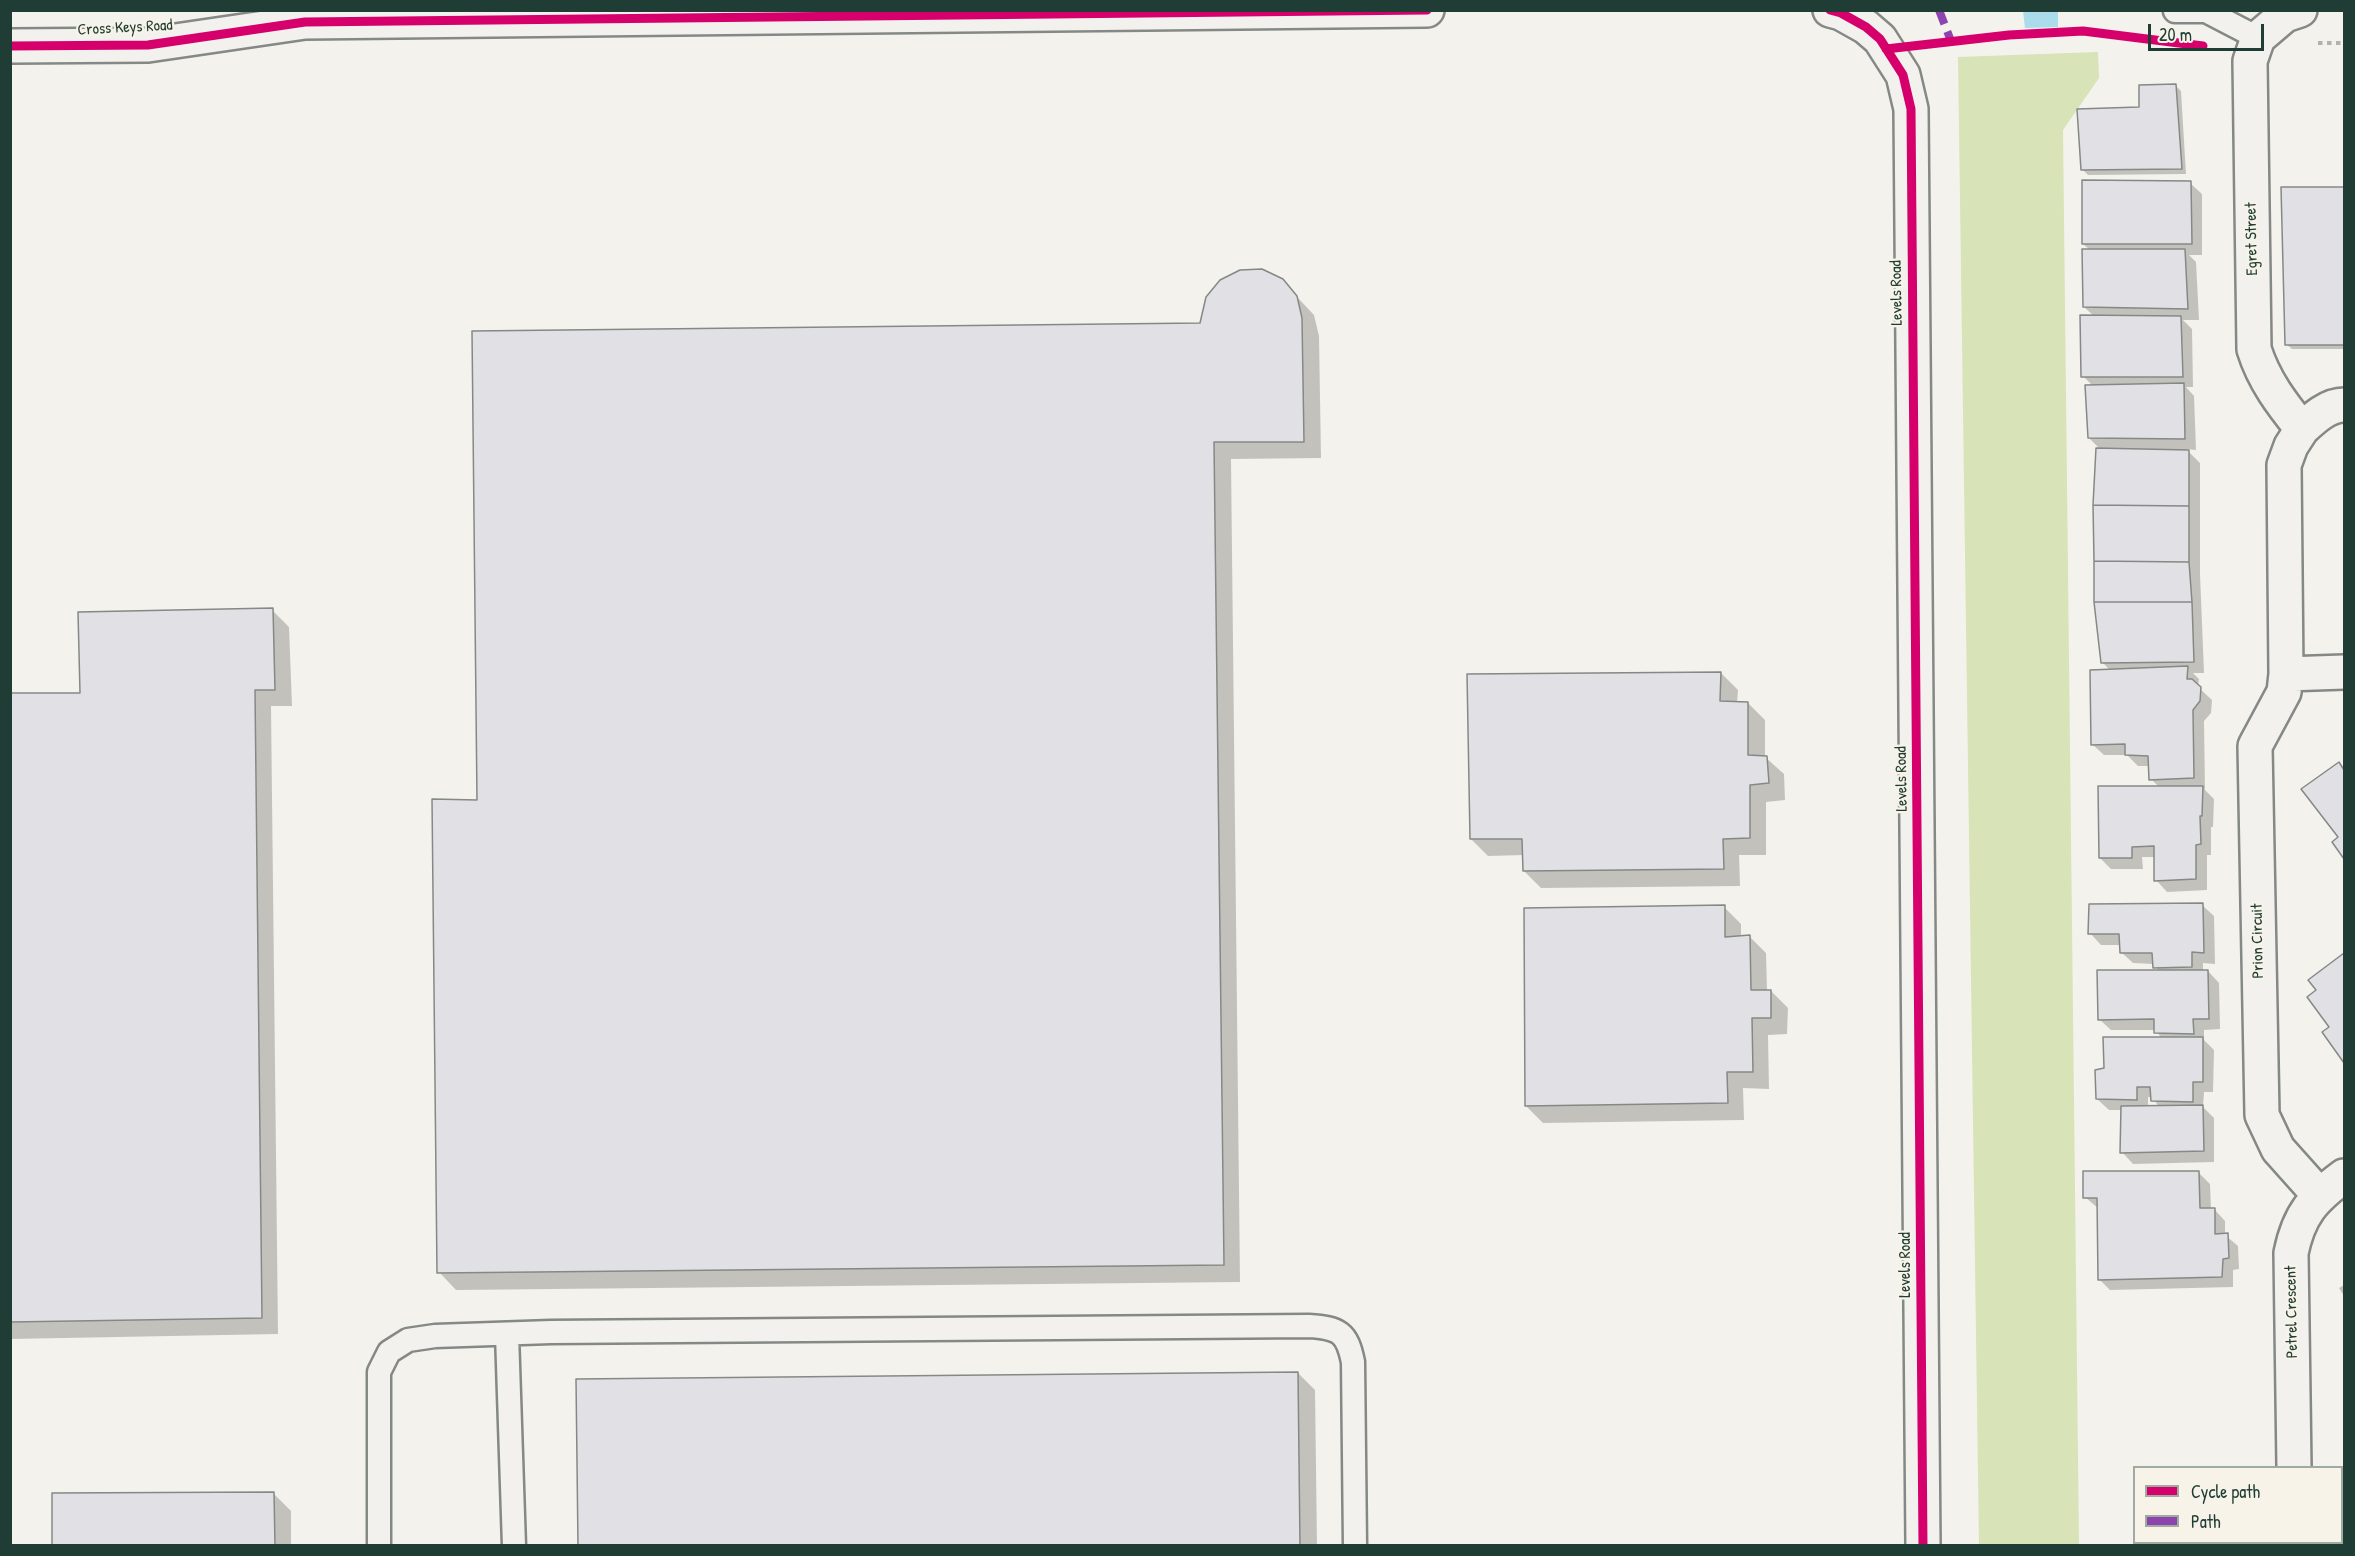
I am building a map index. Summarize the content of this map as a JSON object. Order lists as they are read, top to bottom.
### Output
{
  "streets": {
    "street": [
      "Cross Keys Road",
      "Egret Street",
      "Levels Road",
      "Prion Circuit",
      "Petrel Crescent"
    ]
  },
  "crossings": [
    ["Egret Street", "Prion Circuit"],
    ["Prion Circuit", "Petrel Crescent"]
  ],
  "legend": ["Cycle path", "Path"],
  "scale_bar": "20 m"
}
